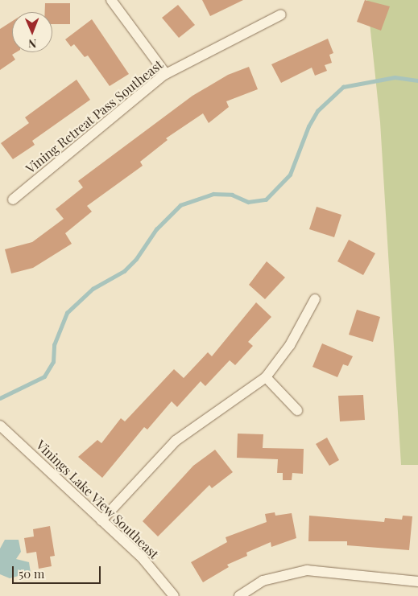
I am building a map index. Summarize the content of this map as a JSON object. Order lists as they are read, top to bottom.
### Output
{
  "streets": {
    "street": ["Vining Retreat Pass Southeast", "Vinings Lake View Southeast"]
  },
  "scale_bar": "50 m",
  "north": "bottom"
}
